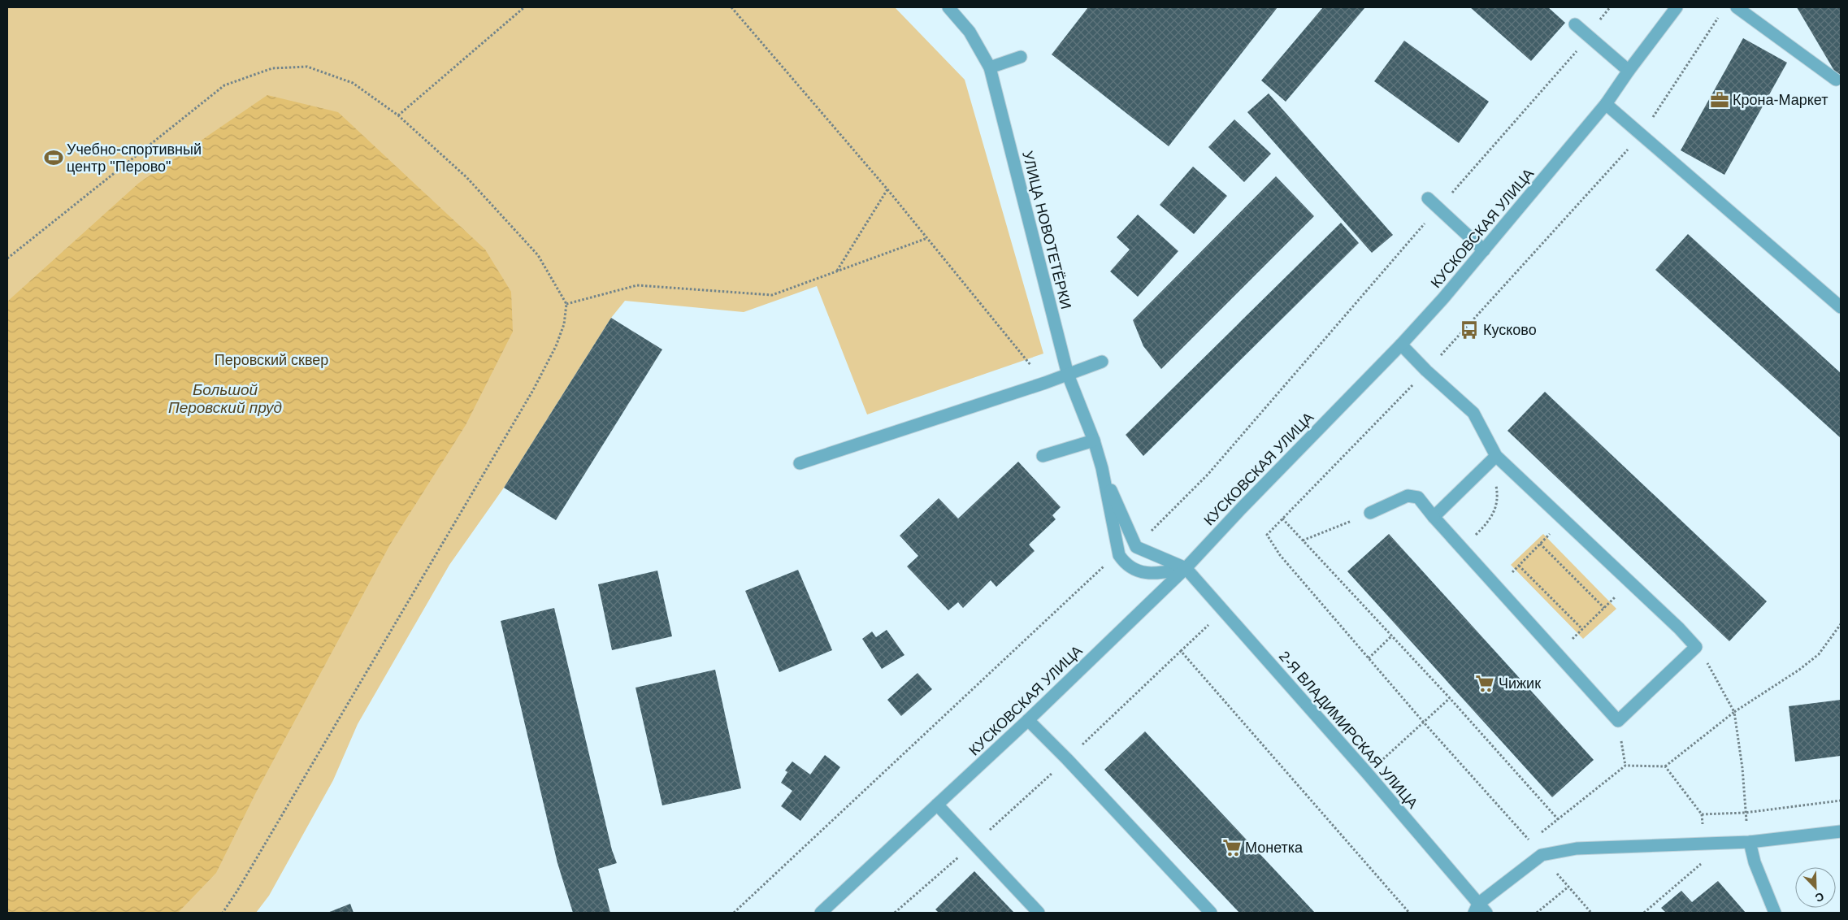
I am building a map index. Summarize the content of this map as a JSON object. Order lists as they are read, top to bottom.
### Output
{
  "streets": {
    "street": ["КУСКОВСКАЯ УЛИЦА", "УЛИЦА НОВОТЕТЁРКИ", "2-Я ВЛАДИМИРСКАЯ УЛИЦА"]
  },
  "crossings": [
    ["КУСКОВСКАЯ УЛИЦА", "УЛИЦА НОВОТЕТЁРКИ"],
    ["КУСКОВСКАЯ УЛИЦА", "2-Я ВЛАДИМИРСКАЯ УЛИЦА"],
    ["УЛИЦА НОВОТЕТЁРКИ", "2-Я ВЛАДИМИРСКАЯ УЛИЦА"]
  ],
  "water": ["Большой Перовский пруд"],
  "parks": ["Перовский сквер"],
  "places": {
    "office": ["Крона-Маркет"],
    "sports": ["Учебно-спортивный центр \"Перово\""],
    "bus stop": ["Кусково"],
    "supermarket": ["Чижик", "Монетка"]
  },
  "north": "bottom right"
}
